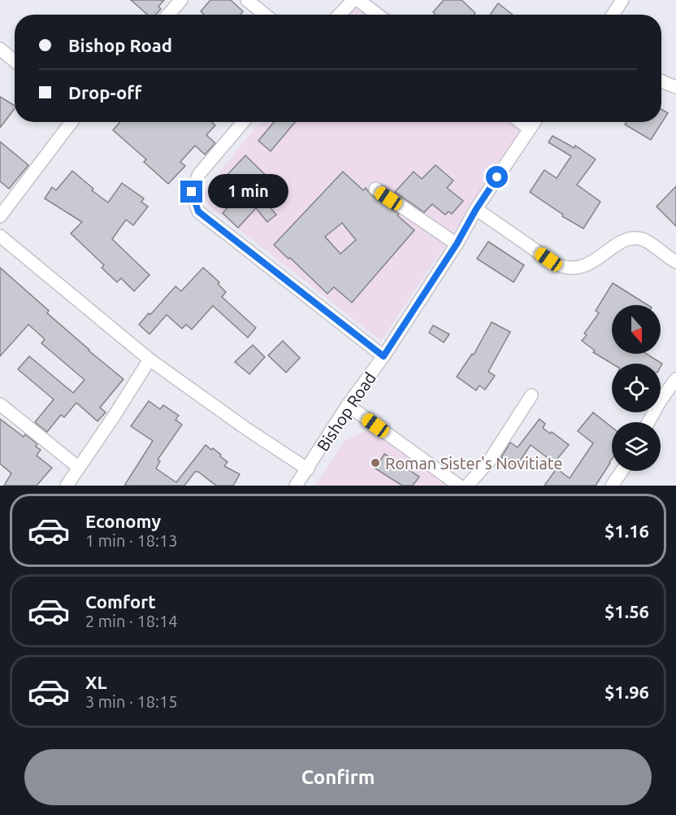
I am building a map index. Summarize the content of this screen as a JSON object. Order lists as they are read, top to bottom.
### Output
{
  "streets": {
    "street": ["Bishop Road"]
  },
  "places": ["Roman Sister's Novitiate"],
  "north": "bottom",
  "page": {
    "banner": ["Bishop Road", "Drop-off"],
    "bubble": "1 min",
    "list": [
      {
        "name": "Economy",
        "note": "1 min · 18:13",
        "value": "$1.16"
      },
      {
        "name": "Comfort",
        "note": "2 min · 18:14",
        "value": "$1.56"
      },
      {
        "name": "XL",
        "note": "3 min · 18:15",
        "value": "$1.96"
      }
    ],
    "buttons": "Confirm"
  }
}
